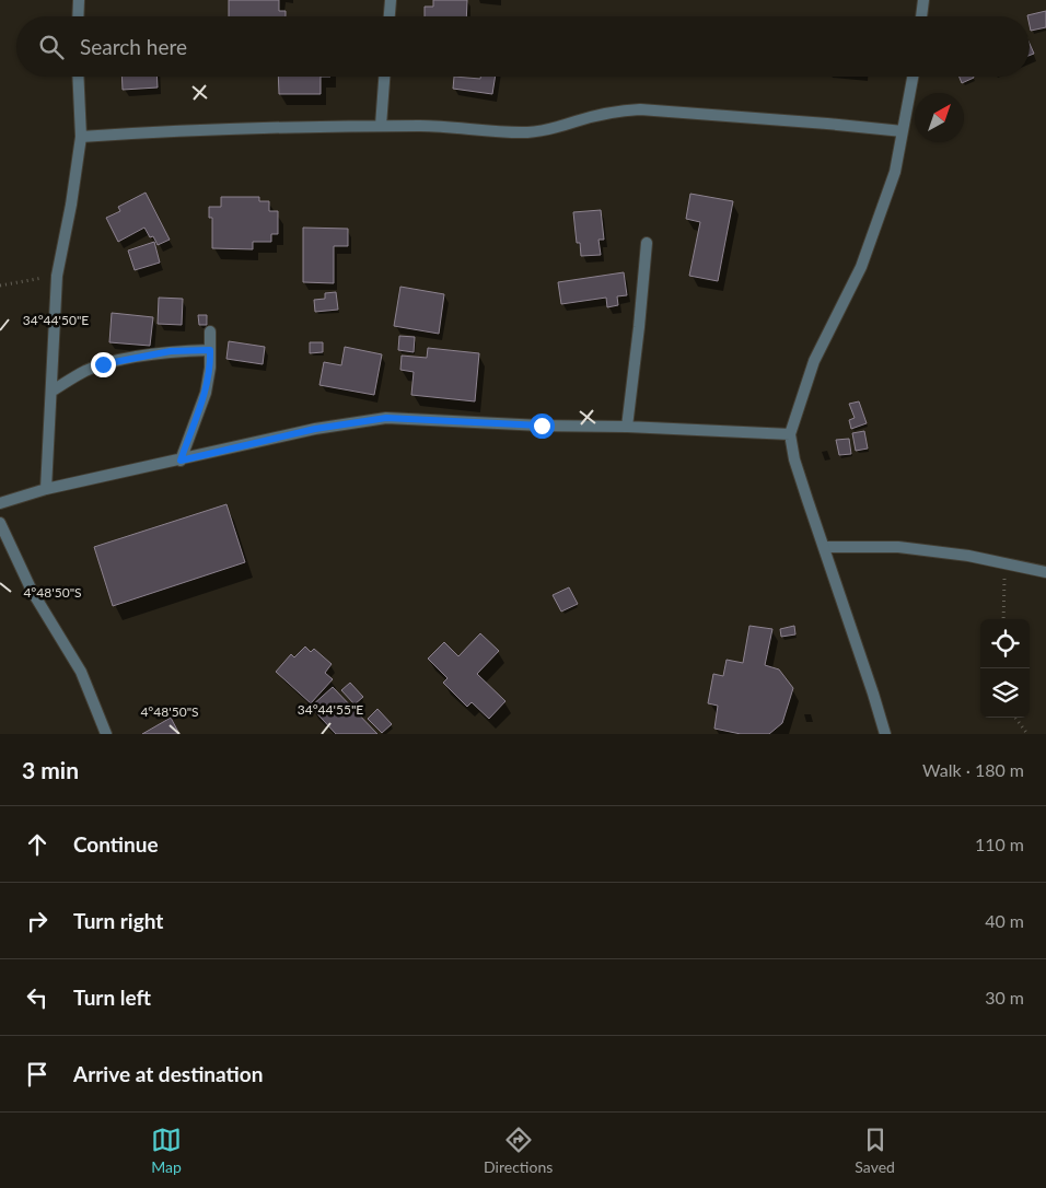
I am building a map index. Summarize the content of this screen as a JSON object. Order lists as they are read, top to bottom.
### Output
{
  "north": "top right",
  "page": {
    "search": "Search here",
    "heading": ["3 min", "Walk · 180 m"],
    "list": [
      ["Continue", "110 m"],
      ["Turn right", "40 m"],
      ["Turn left", "30 m"],
      "Arrive at destination"
    ],
    "nav": ["Map", "Directions", "Saved"]
  },
  "coordinates": ["34°44'50\"E", "4°48'50\"S", "34°44'55\"E"]
}
